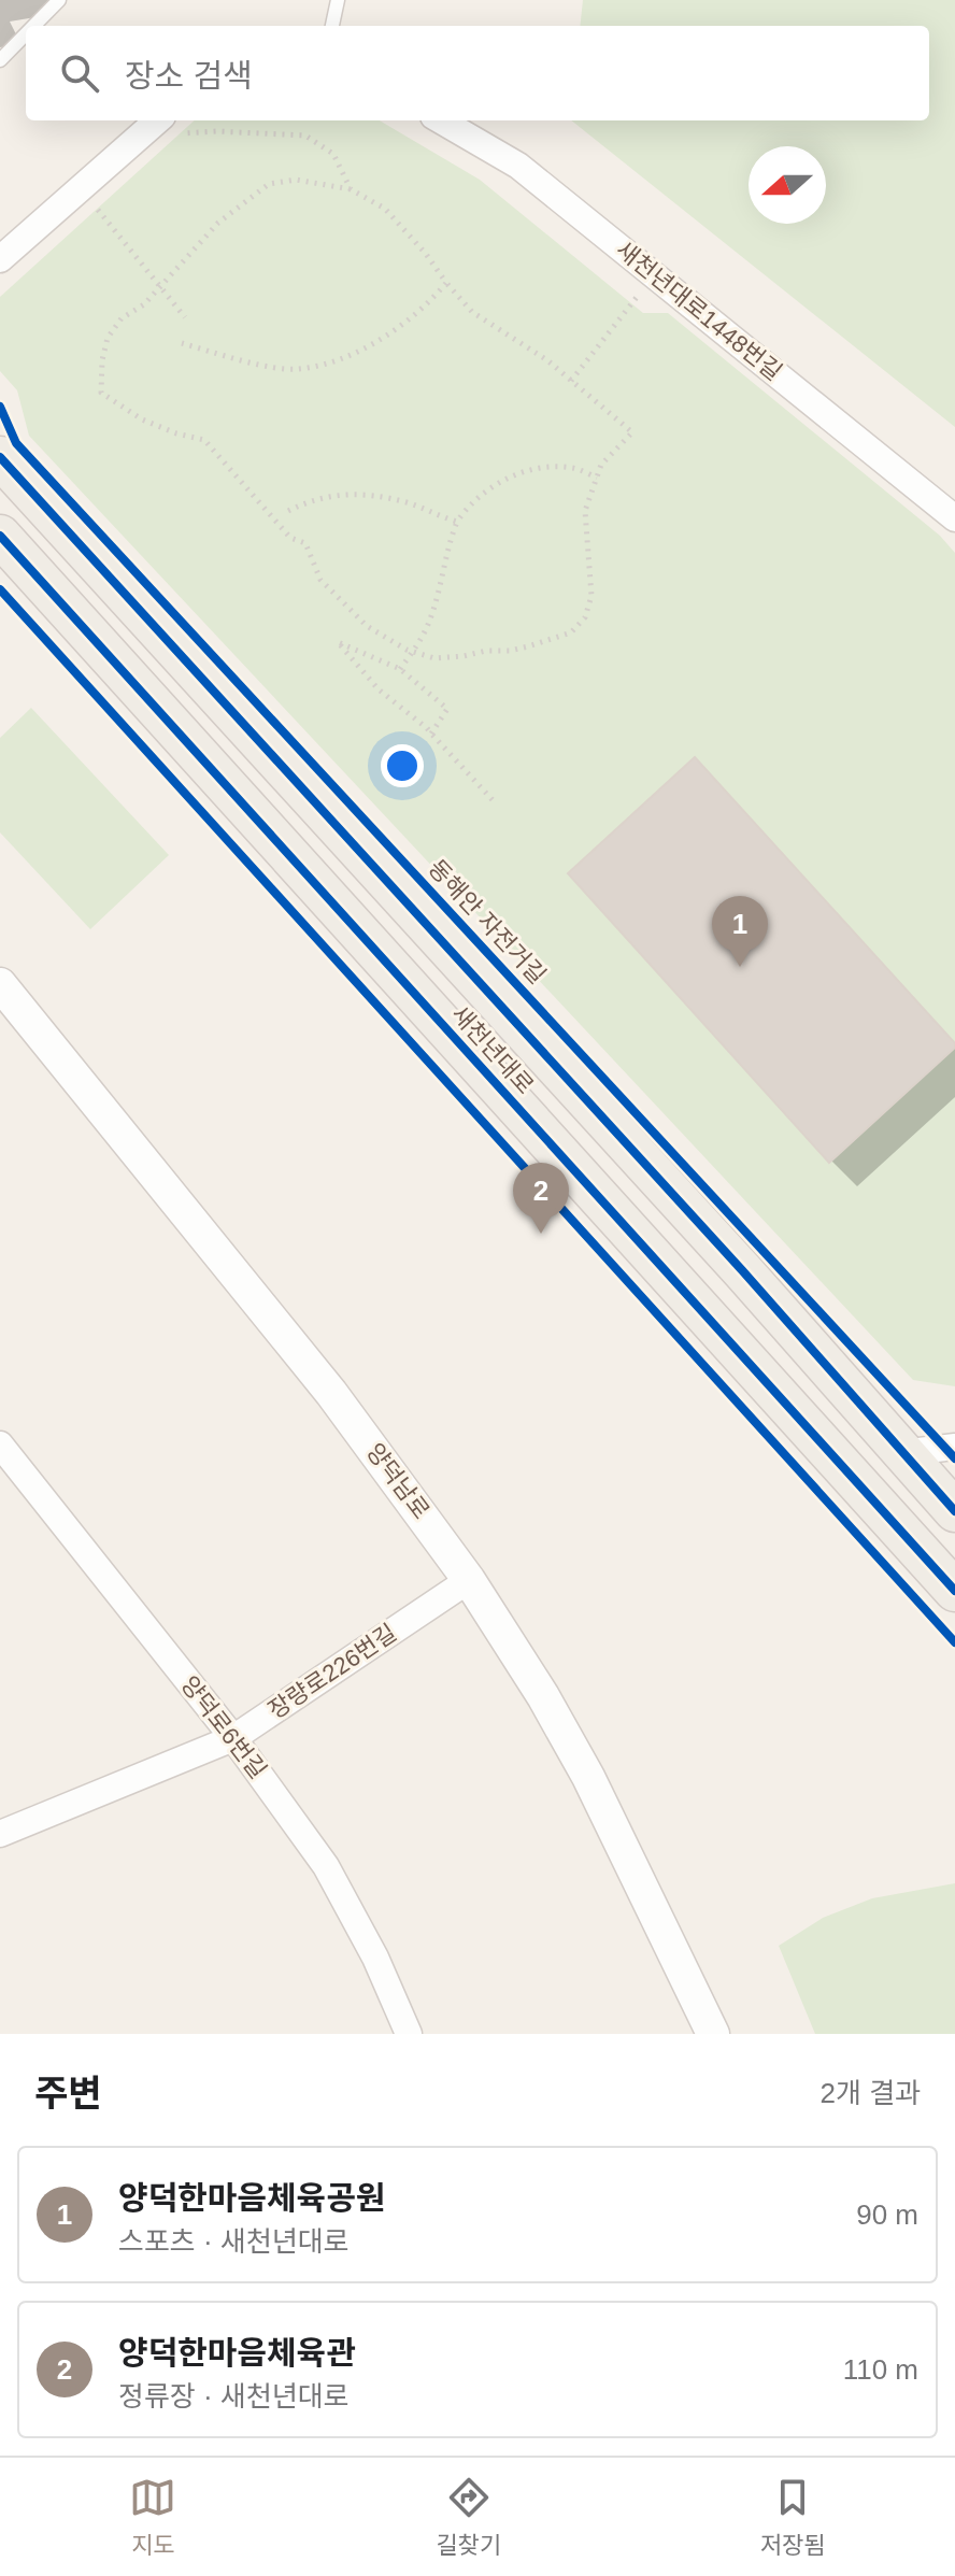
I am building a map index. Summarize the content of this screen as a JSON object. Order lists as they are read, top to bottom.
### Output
{
  "streets": {
    "main road": ["새천년대로"],
    "street": [
      "새천년대로1448번길",
      "양덕남로",
      "장량로226번길",
      "양덕로6번길"
    ],
    "cycle path": ["동해안 자전거길"]
  },
  "crossings": [
    ["양덕남로", "장량로226번길"],
    ["장량로226번길", "양덕로6번길"]
  ],
  "north": "left",
  "page": {
    "search": "장소 검색",
    "pins": ["1", "2"],
    "heading": ["주변", "2개 결과"],
    "list": [
      {
        "mark": "1",
        "name": "양덕한마음체육공원",
        "note": "스포츠 · 새천년대로",
        "value": "90 m"
      },
      {
        "mark": "2",
        "name": "양덕한마음체육관",
        "note": "정류장 · 새천년대로",
        "value": "110 m"
      }
    ],
    "nav": ["지도", "길찾기", "저장됨"]
  }
}
